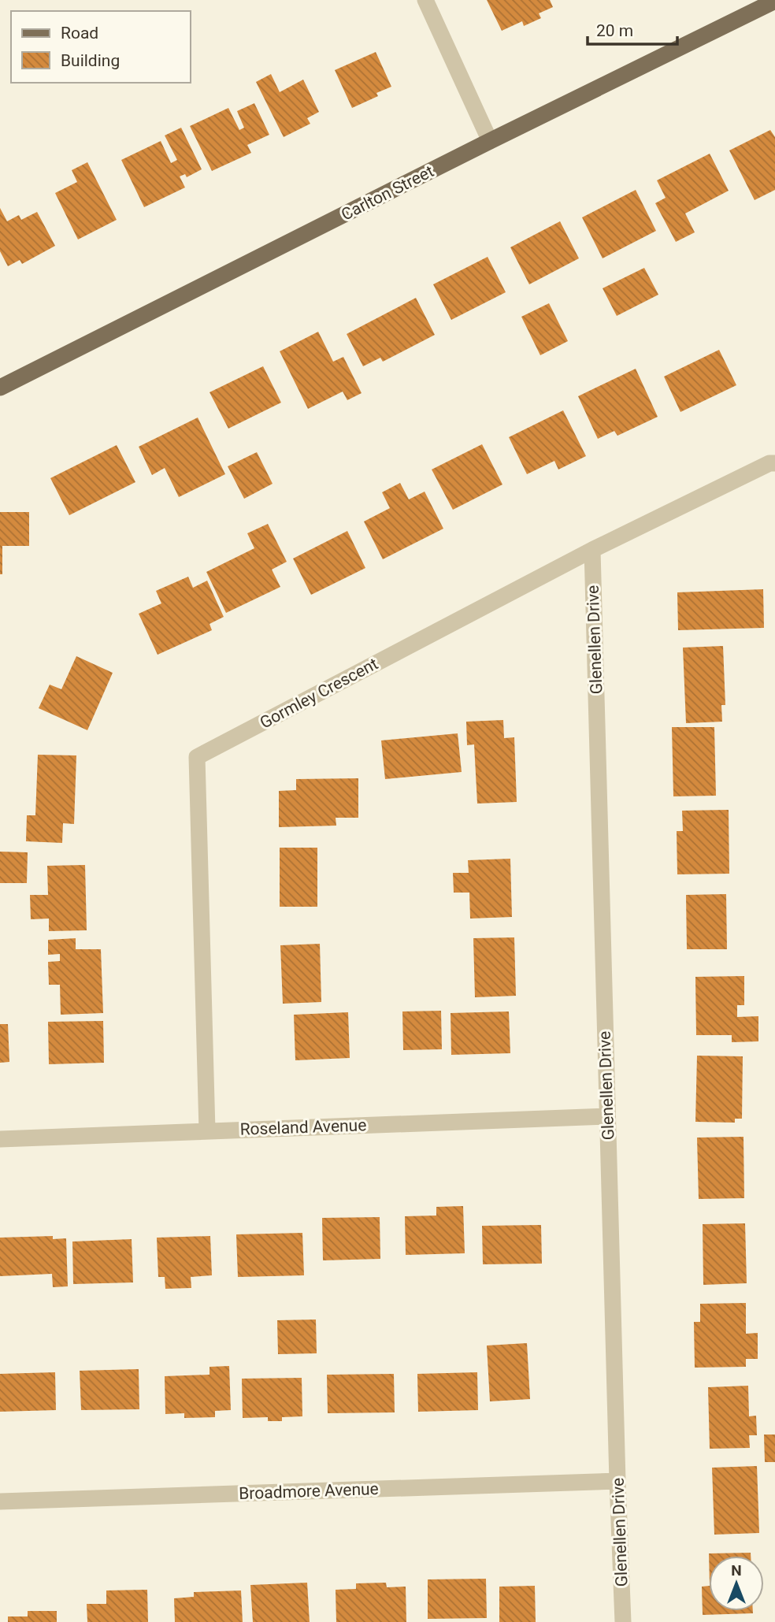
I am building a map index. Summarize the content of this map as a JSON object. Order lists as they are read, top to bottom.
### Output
{
  "streets": {
    "main road": ["Carlton Street"],
    "street": [
      "Glenellen Drive",
      "Gormley Crescent",
      "Roseland Avenue",
      "Broadmore Avenue"
    ]
  },
  "crossings": [
    ["Glenellen Drive", "Gormley Crescent"],
    ["Glenellen Drive", "Roseland Avenue"],
    ["Glenellen Drive", "Broadmore Avenue"],
    ["Gormley Crescent", "Roseland Avenue"]
  ],
  "legend": ["Road", "Building"],
  "scale_bar": "20 m",
  "north": "top"
}
